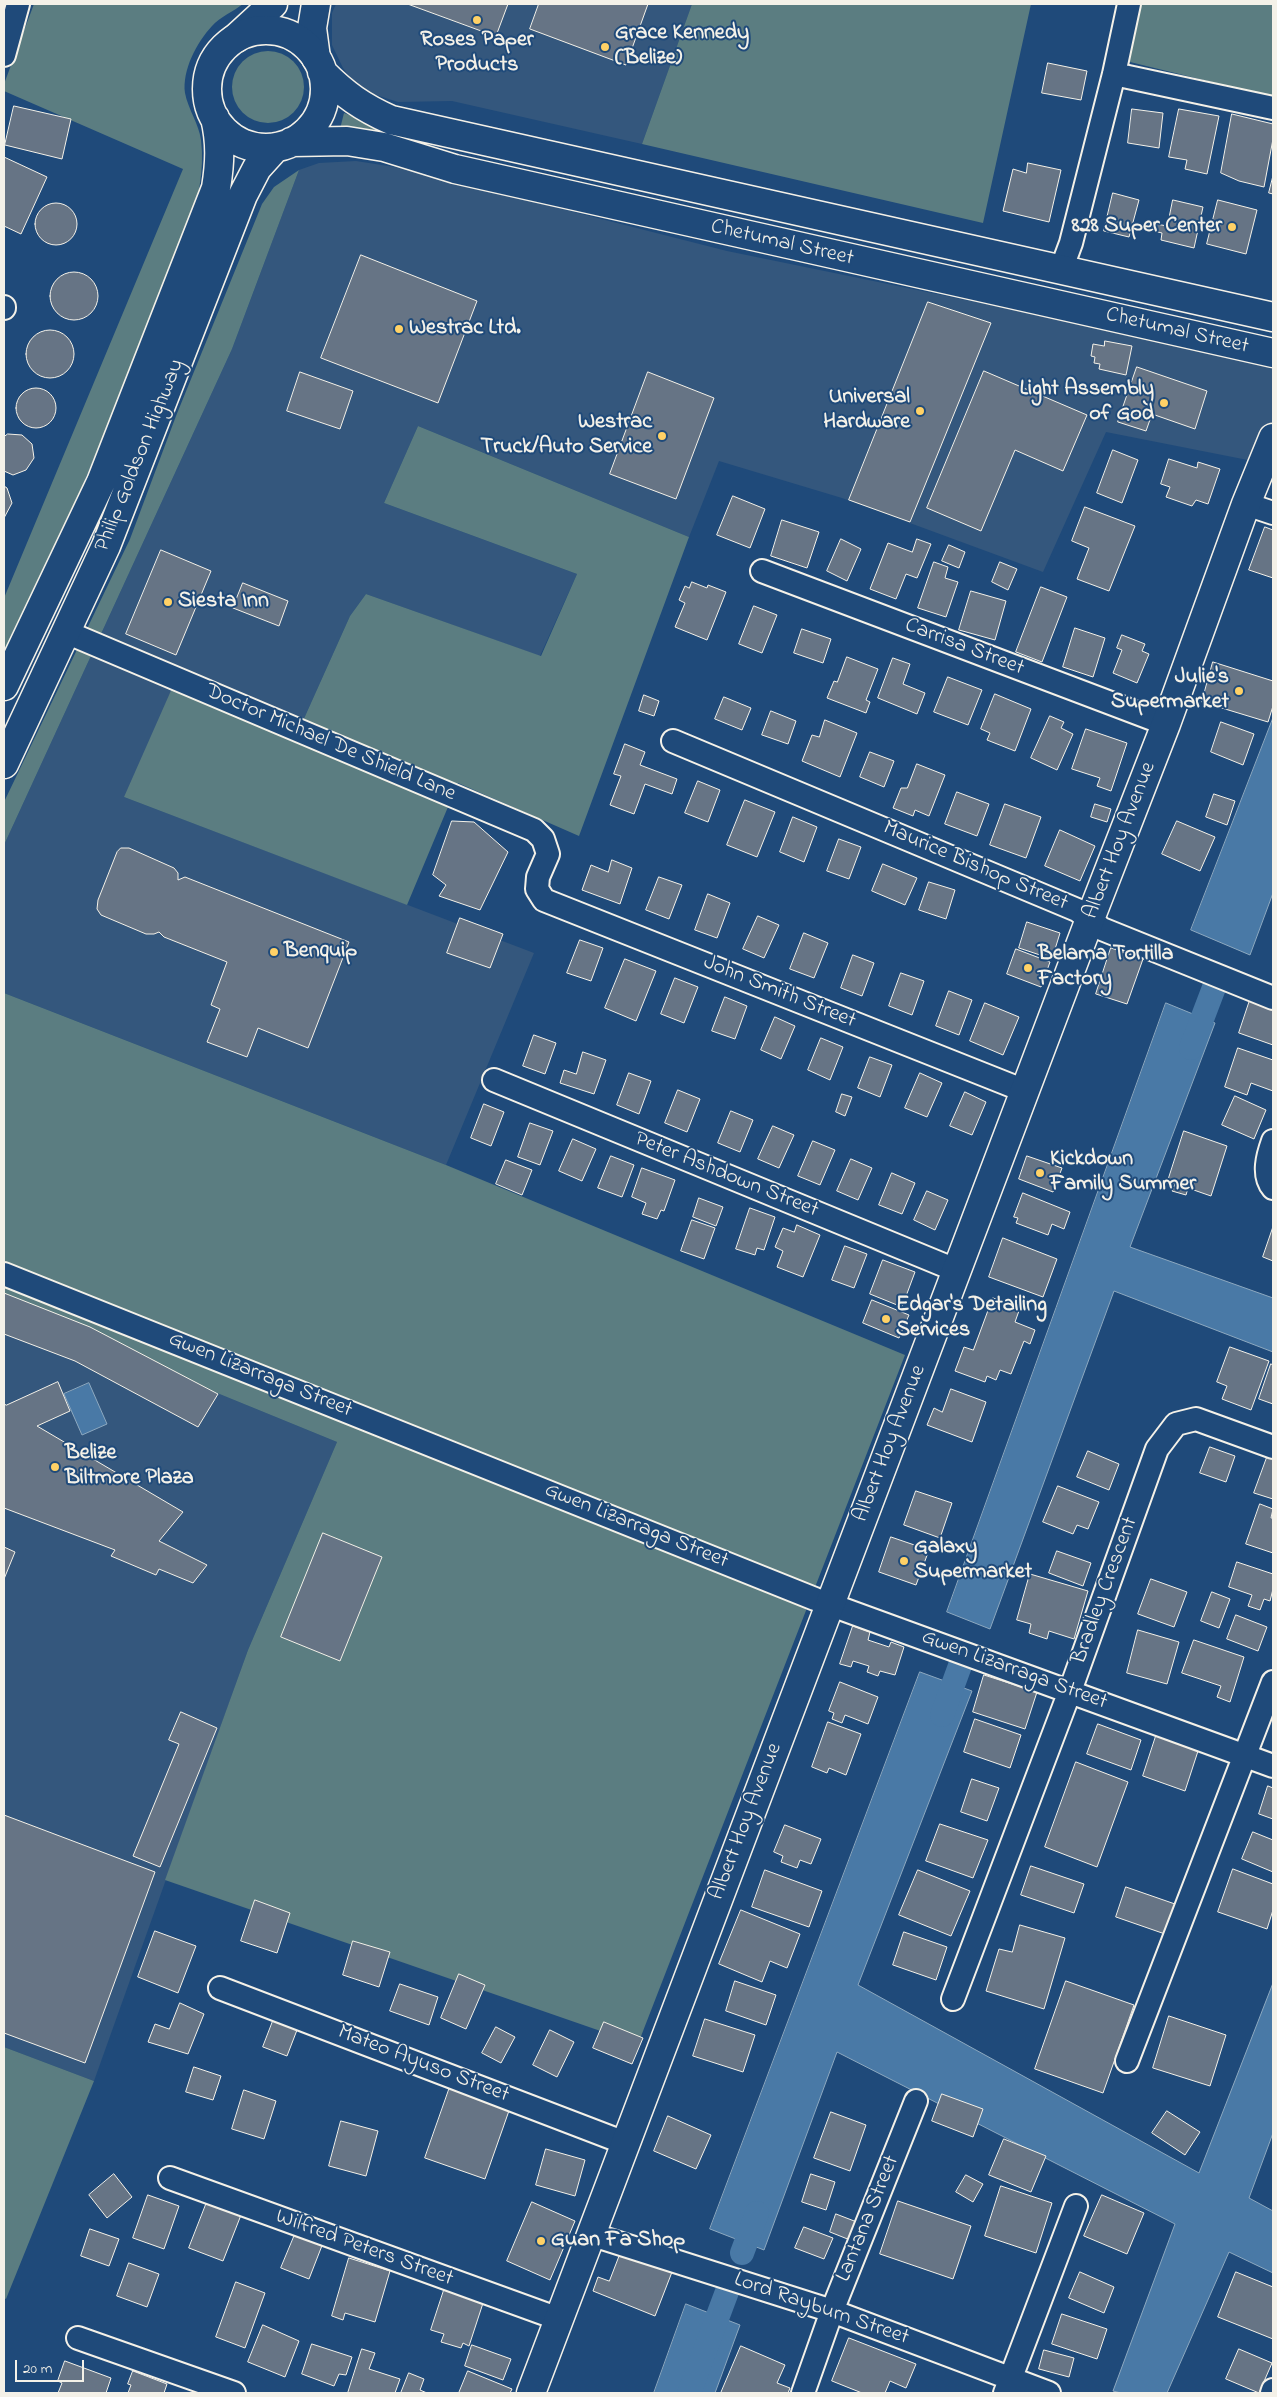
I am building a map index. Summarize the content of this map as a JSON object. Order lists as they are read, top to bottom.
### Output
{
  "streets": {
    "main road": ["Chetumal Street", "Philip Goldson Highway", "Albert Hoy Avenue"],
    "street": [
      "Carrisa Street",
      "Doctor Michael De Shield Lane",
      "Maurice Bishop Street",
      "John Smith Street",
      "Peter Ashdown Street",
      "Gwen Lizarraga Street",
      "Bradley Crescent",
      "Mateo Ayuso Street",
      "Lantana Street",
      "Wilfred Peters Street",
      "Lord Rayburn Street"
    ]
  },
  "crossings": [
    ["Chetumal Street", "Philip Goldson Highway"],
    ["Philip Goldson Highway", "Doctor Michael De Shield Lane"],
    ["Carrisa Street", "Albert Hoy Avenue"],
    ["Doctor Michael De Shield Lane", "John Smith Street"],
    ["Albert Hoy Avenue", "Maurice Bishop Street"],
    ["Albert Hoy Avenue", "John Smith Street"],
    ["Albert Hoy Avenue", "Peter Ashdown Street"],
    ["Albert Hoy Avenue", "Gwen Lizarraga Street"],
    ["Albert Hoy Avenue", "Mateo Ayuso Street"],
    ["Albert Hoy Avenue", "Wilfred Peters Street"],
    ["Albert Hoy Avenue", "Lord Rayburn Street"],
    ["Gwen Lizarraga Street", "Bradley Crescent"],
    ["Lantana Street", "Lord Rayburn Street"]
  ],
  "places": [
    "Roses Paper Products",
    "Grace Kennedy (Belize)",
    "828 Super Center",
    "Westrac Ltd.",
    "Light Assembly of God",
    "Universal Hardware",
    "Westrac Truck/Auto Service",
    "Siesta Inn",
    "Julie's Supermarket",
    "Benquip",
    "Belama Tortilla Factory",
    "Kickdown Family Summer",
    "Edgar's Detailing Services",
    "Belize Biltmore Plaza",
    "Galaxy Supermarket",
    "Guan Fa Shop"
  ],
  "scale_bar": "20 m"
}
